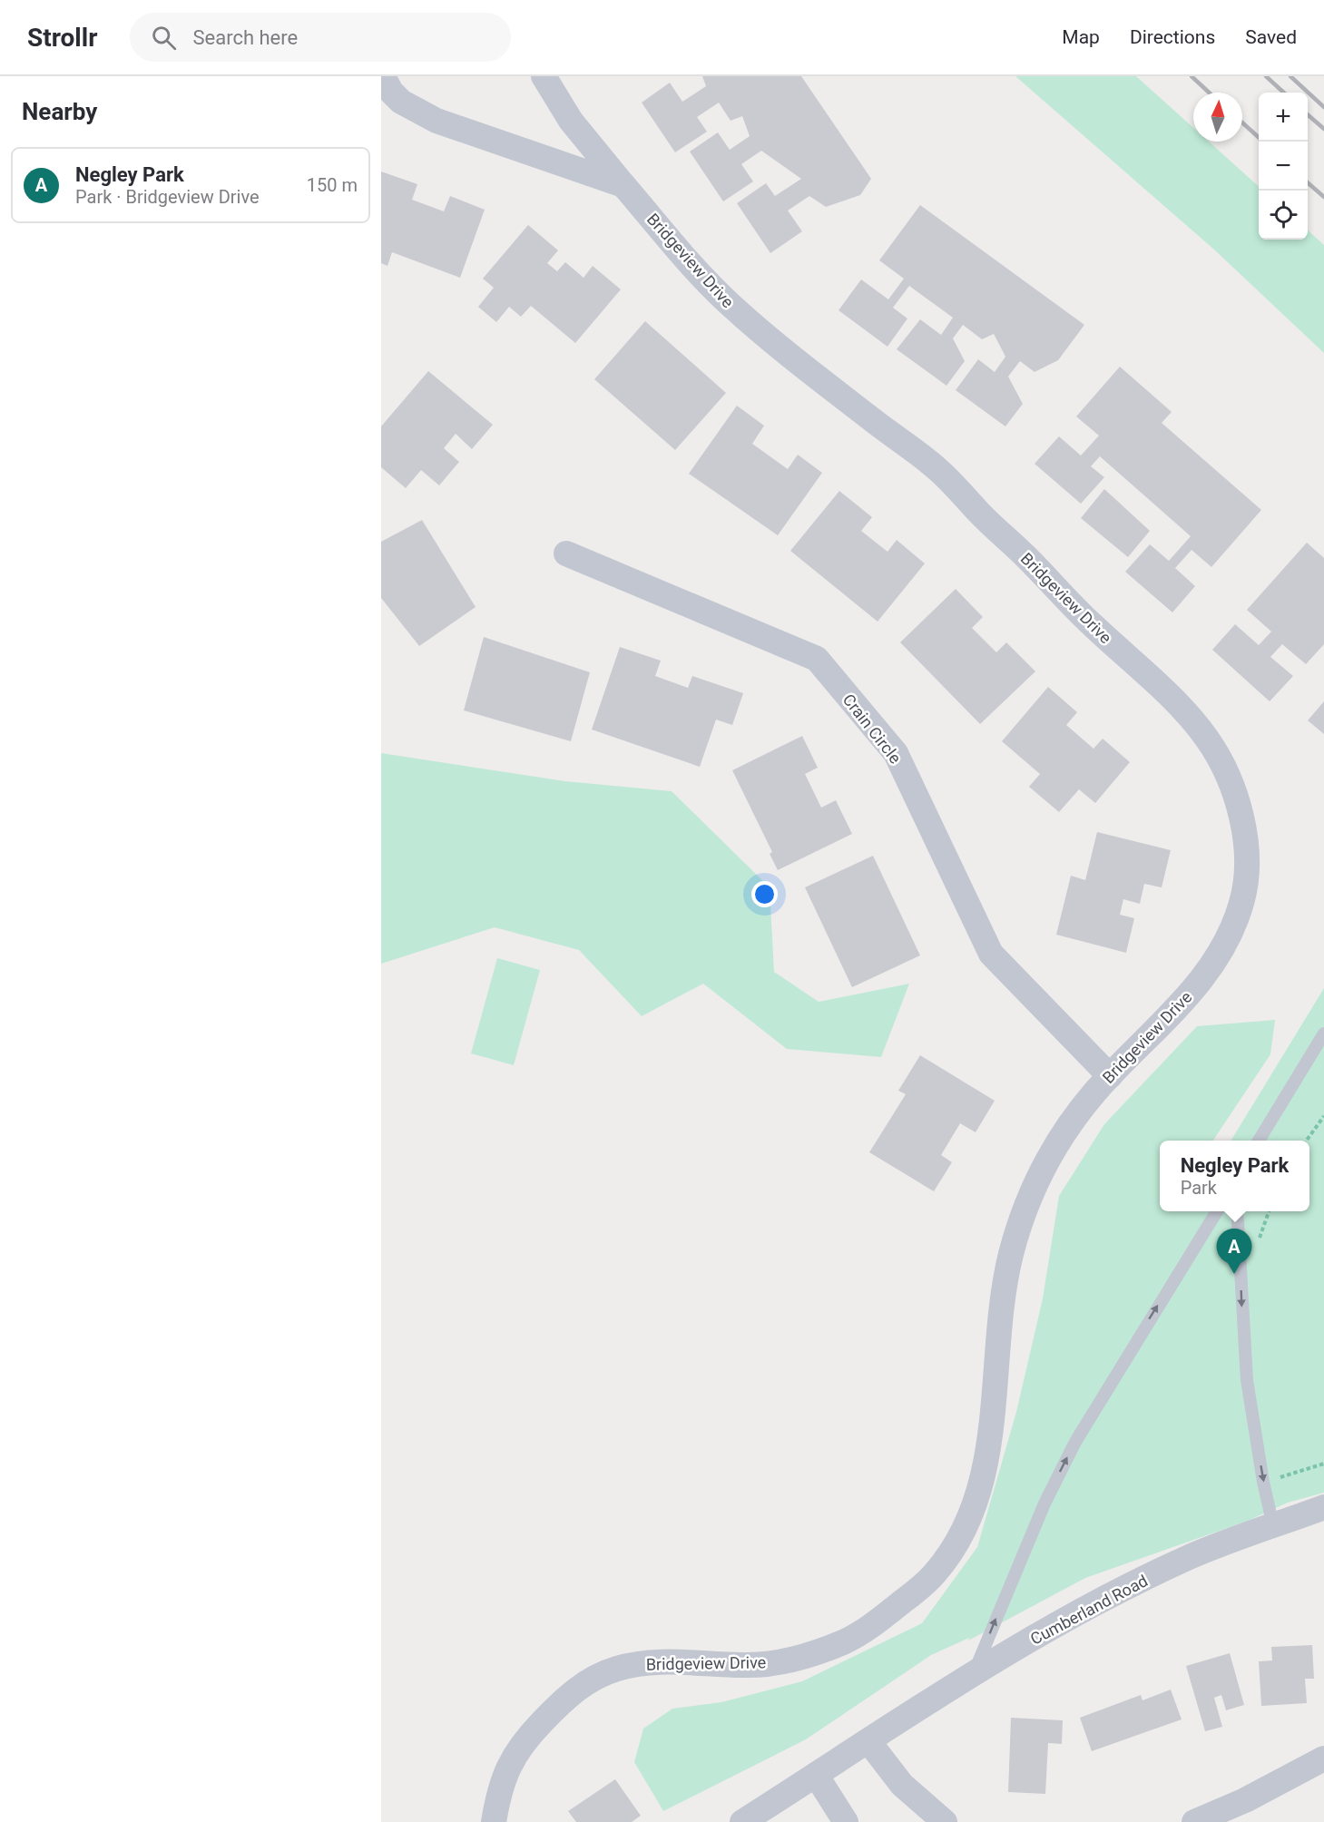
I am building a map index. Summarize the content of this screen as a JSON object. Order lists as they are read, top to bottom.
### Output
{
  "streets": {
    "street": ["Bridgeview Drive", "Crain Circle", "Cumberland Road"]
  },
  "crossings": [
    ["Bridgeview Drive", "Crain Circle"]
  ],
  "north": "top",
  "page": {
    "header": "Strollr",
    "search": "Search here",
    "nav": ["Map", "Directions", "Saved"],
    "heading": "Nearby",
    "map_buttons": ["+", "−"],
    "list": [
      {
        "mark": "A",
        "name": "Negley Park",
        "note": "Park · Bridgeview Drive",
        "value": "150 m"
      }
    ],
    "popup": ["Negley Park", "Park"],
    "pins": "A"
  }
}
